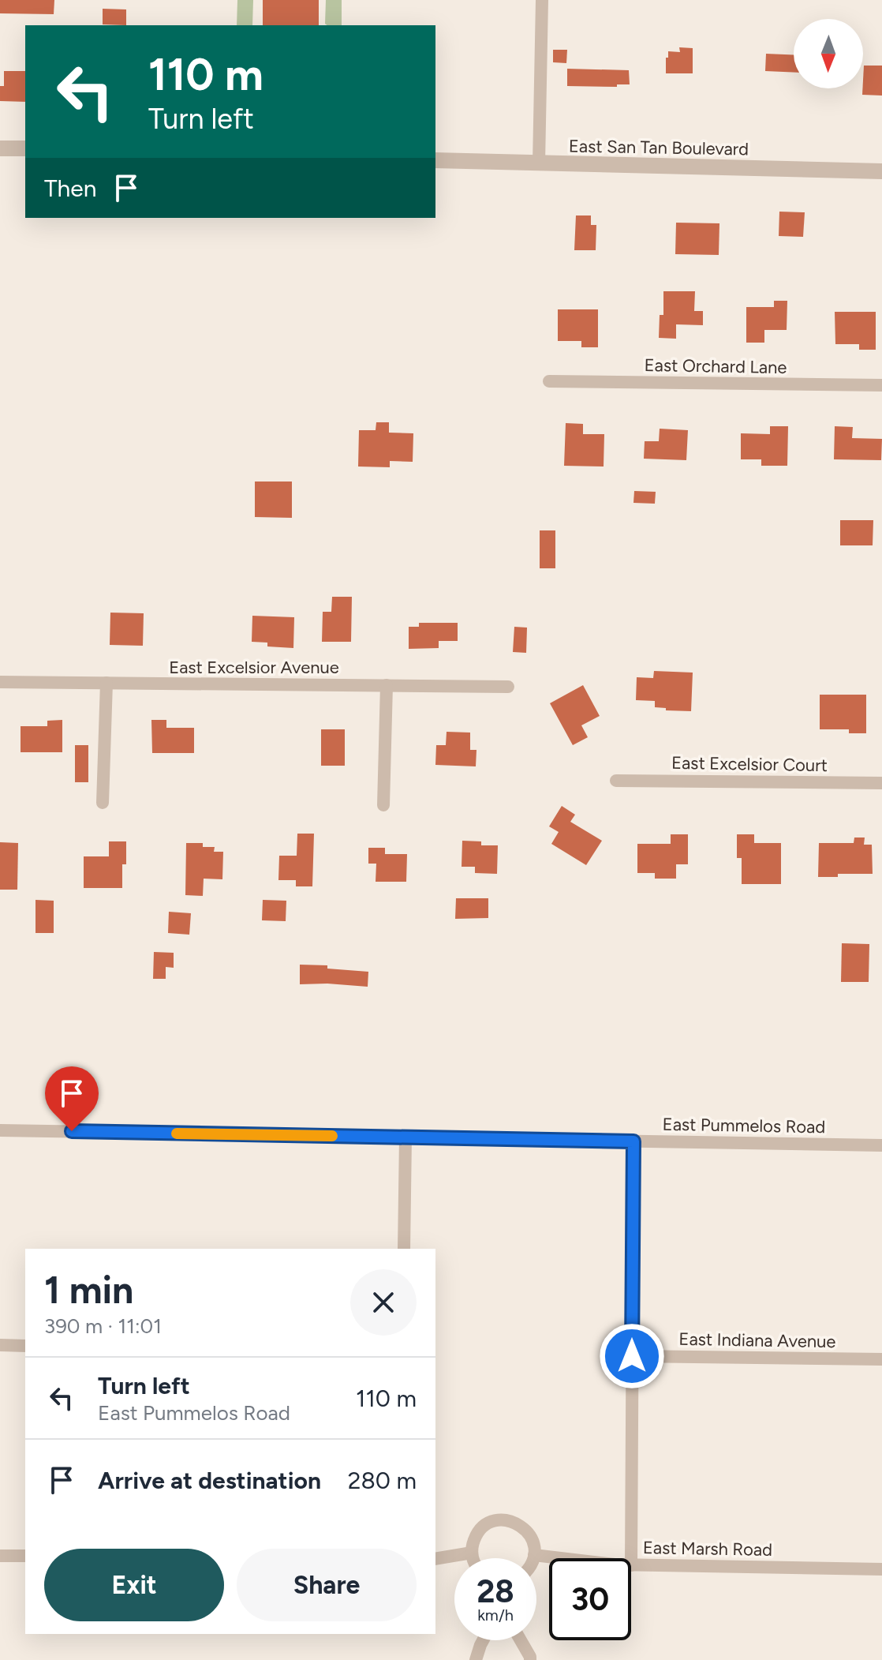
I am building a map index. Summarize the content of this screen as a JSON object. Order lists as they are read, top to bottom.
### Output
{
  "streets": {
    "street": [
      "East San Tan Boulevard",
      "East Orchard Lane",
      "East Excelsior Avenue",
      "East Excelsior Court",
      "East Pummelos Road",
      "East Indiana Avenue",
      "East Marsh Road"
    ]
  },
  "north": "bottom",
  "page": {
    "turn": ["110 m", "Turn left"],
    "then": "Then",
    "heading": ["1 min", "390 m · 11:01"],
    "list": [
      {
        "name": "Turn left",
        "note": "East Pummelos Road",
        "value": "110 m"
      },
      {
        "name": "Arrive at destination",
        "value": "280 m"
      }
    ],
    "buttons": ["Exit", "Share"],
    "speed": "28 km/h",
    "limit": "30"
  }
}
